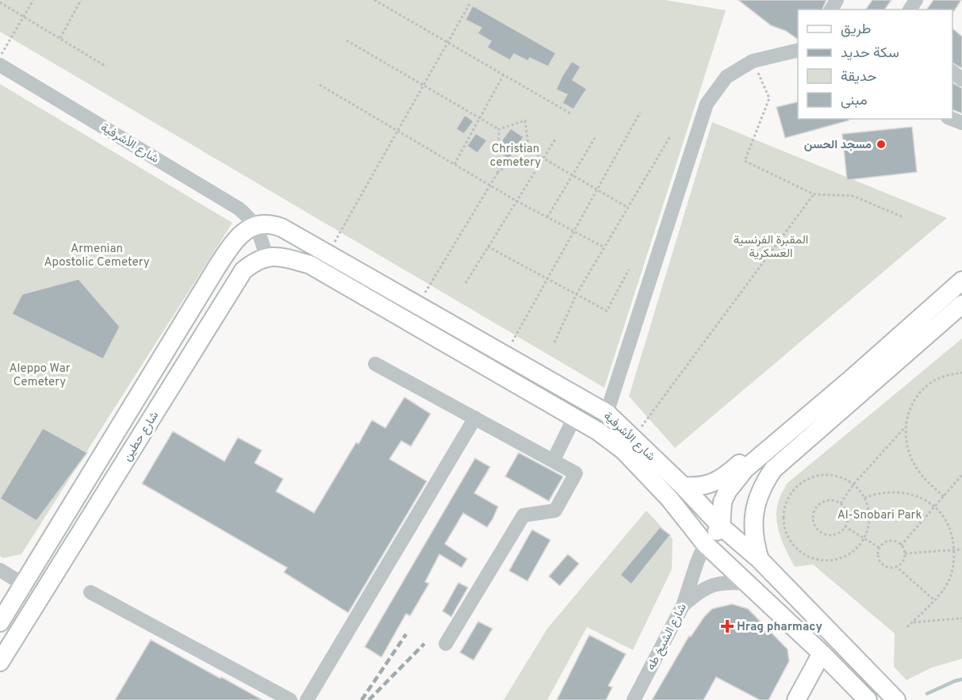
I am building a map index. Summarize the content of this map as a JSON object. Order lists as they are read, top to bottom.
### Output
{
  "streets": {
    "main road": ["شارع الأشرفية", "شارع حطين"],
    "street": ["شارع الشيخ طه"]
  },
  "crossings": [
    ["شارع الأشرفية", "شارع حطين"],
    ["شارع الأشرفية", "شارع الشيخ طه"]
  ],
  "parks": [
    "Christian cemetery",
    "المقبرة الفرنسية العسكرية",
    "Armenian Apostolic Cemetery",
    "Aleppo War Cemetery",
    "Al-Snobari Park"
  ],
  "places": {
    "other": ["مسجد الحسن"],
    "health": ["Hrag pharmacy"]
  },
  "legend": [
    "طريق",
    "سكة حديد",
    "حديقة",
    "مبنى"
  ]
}
